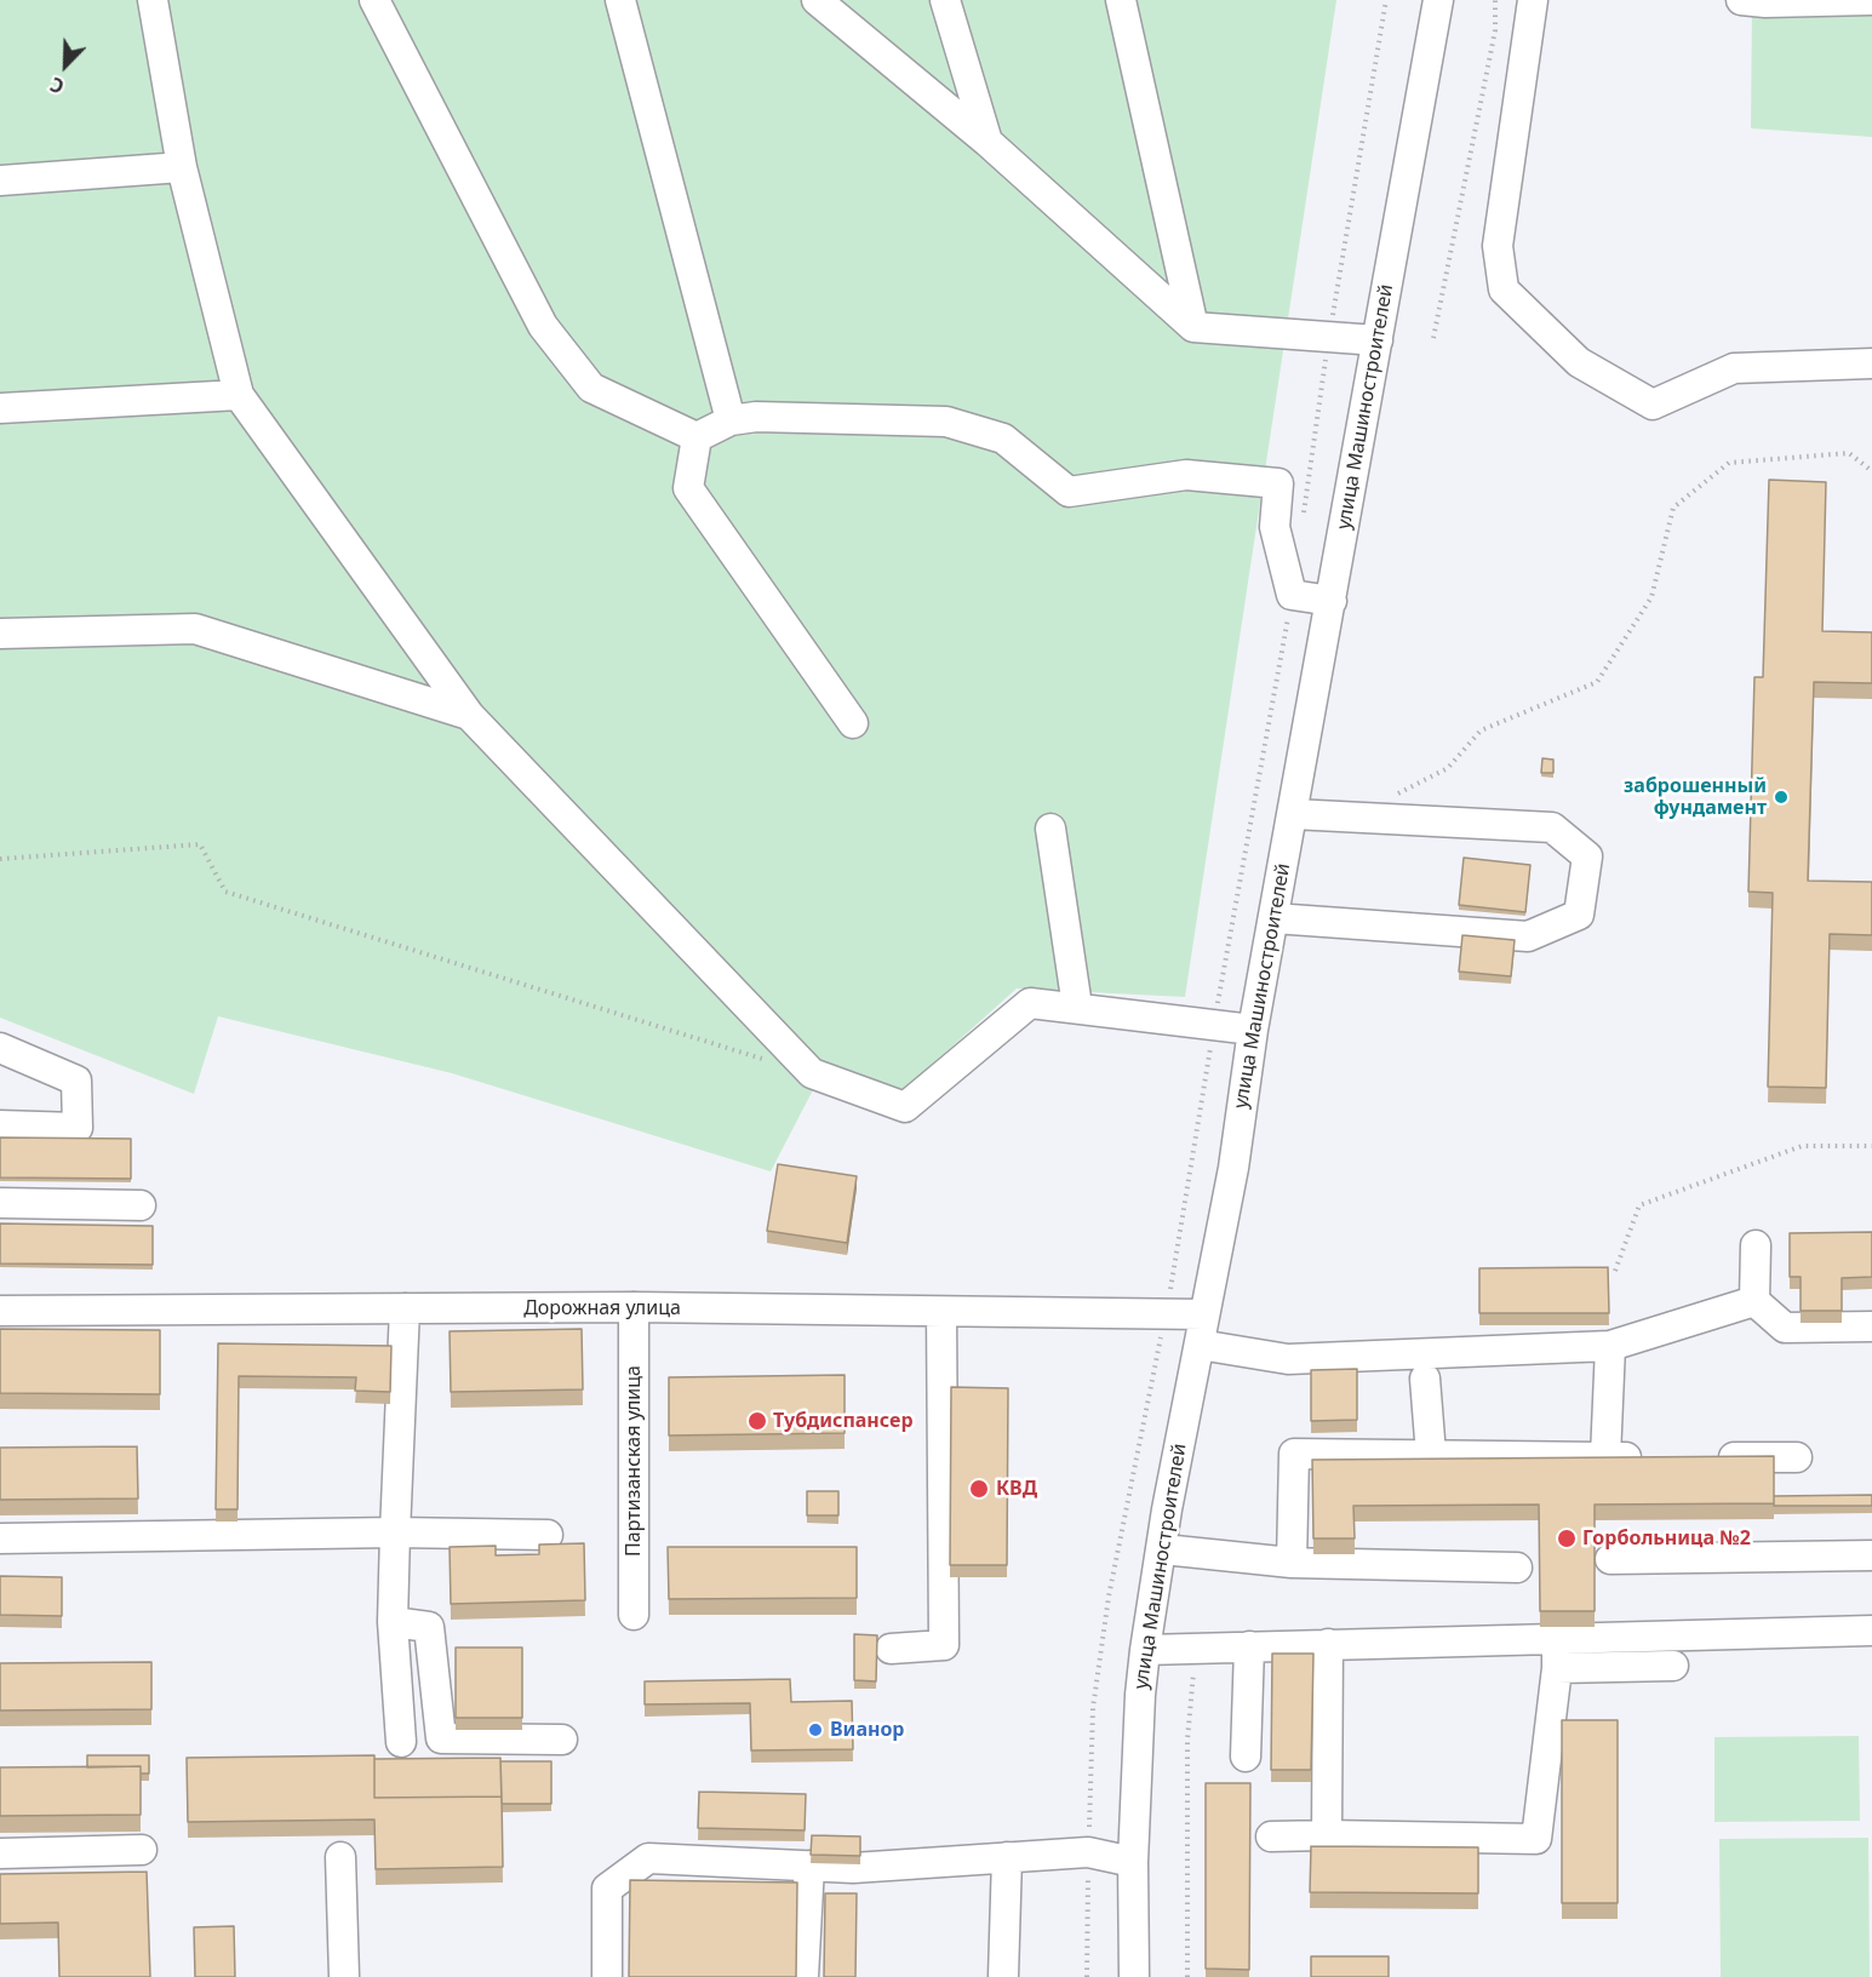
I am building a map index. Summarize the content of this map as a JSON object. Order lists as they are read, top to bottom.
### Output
{
  "streets": {
    "street": ["улица Машиностроителей", "Дорожная улица", "Партизанская улица"]
  },
  "crossings": [
    ["улица Машиностроителей", "Дорожная улица"],
    ["Дорожная улица", "Партизанская улица"]
  ],
  "places": [
    "заброшенный фундамент",
    "Тубдиспансер",
    "КВД",
    "Горбольница №2",
    "Вианор"
  ],
  "north": "bottom left"
}
